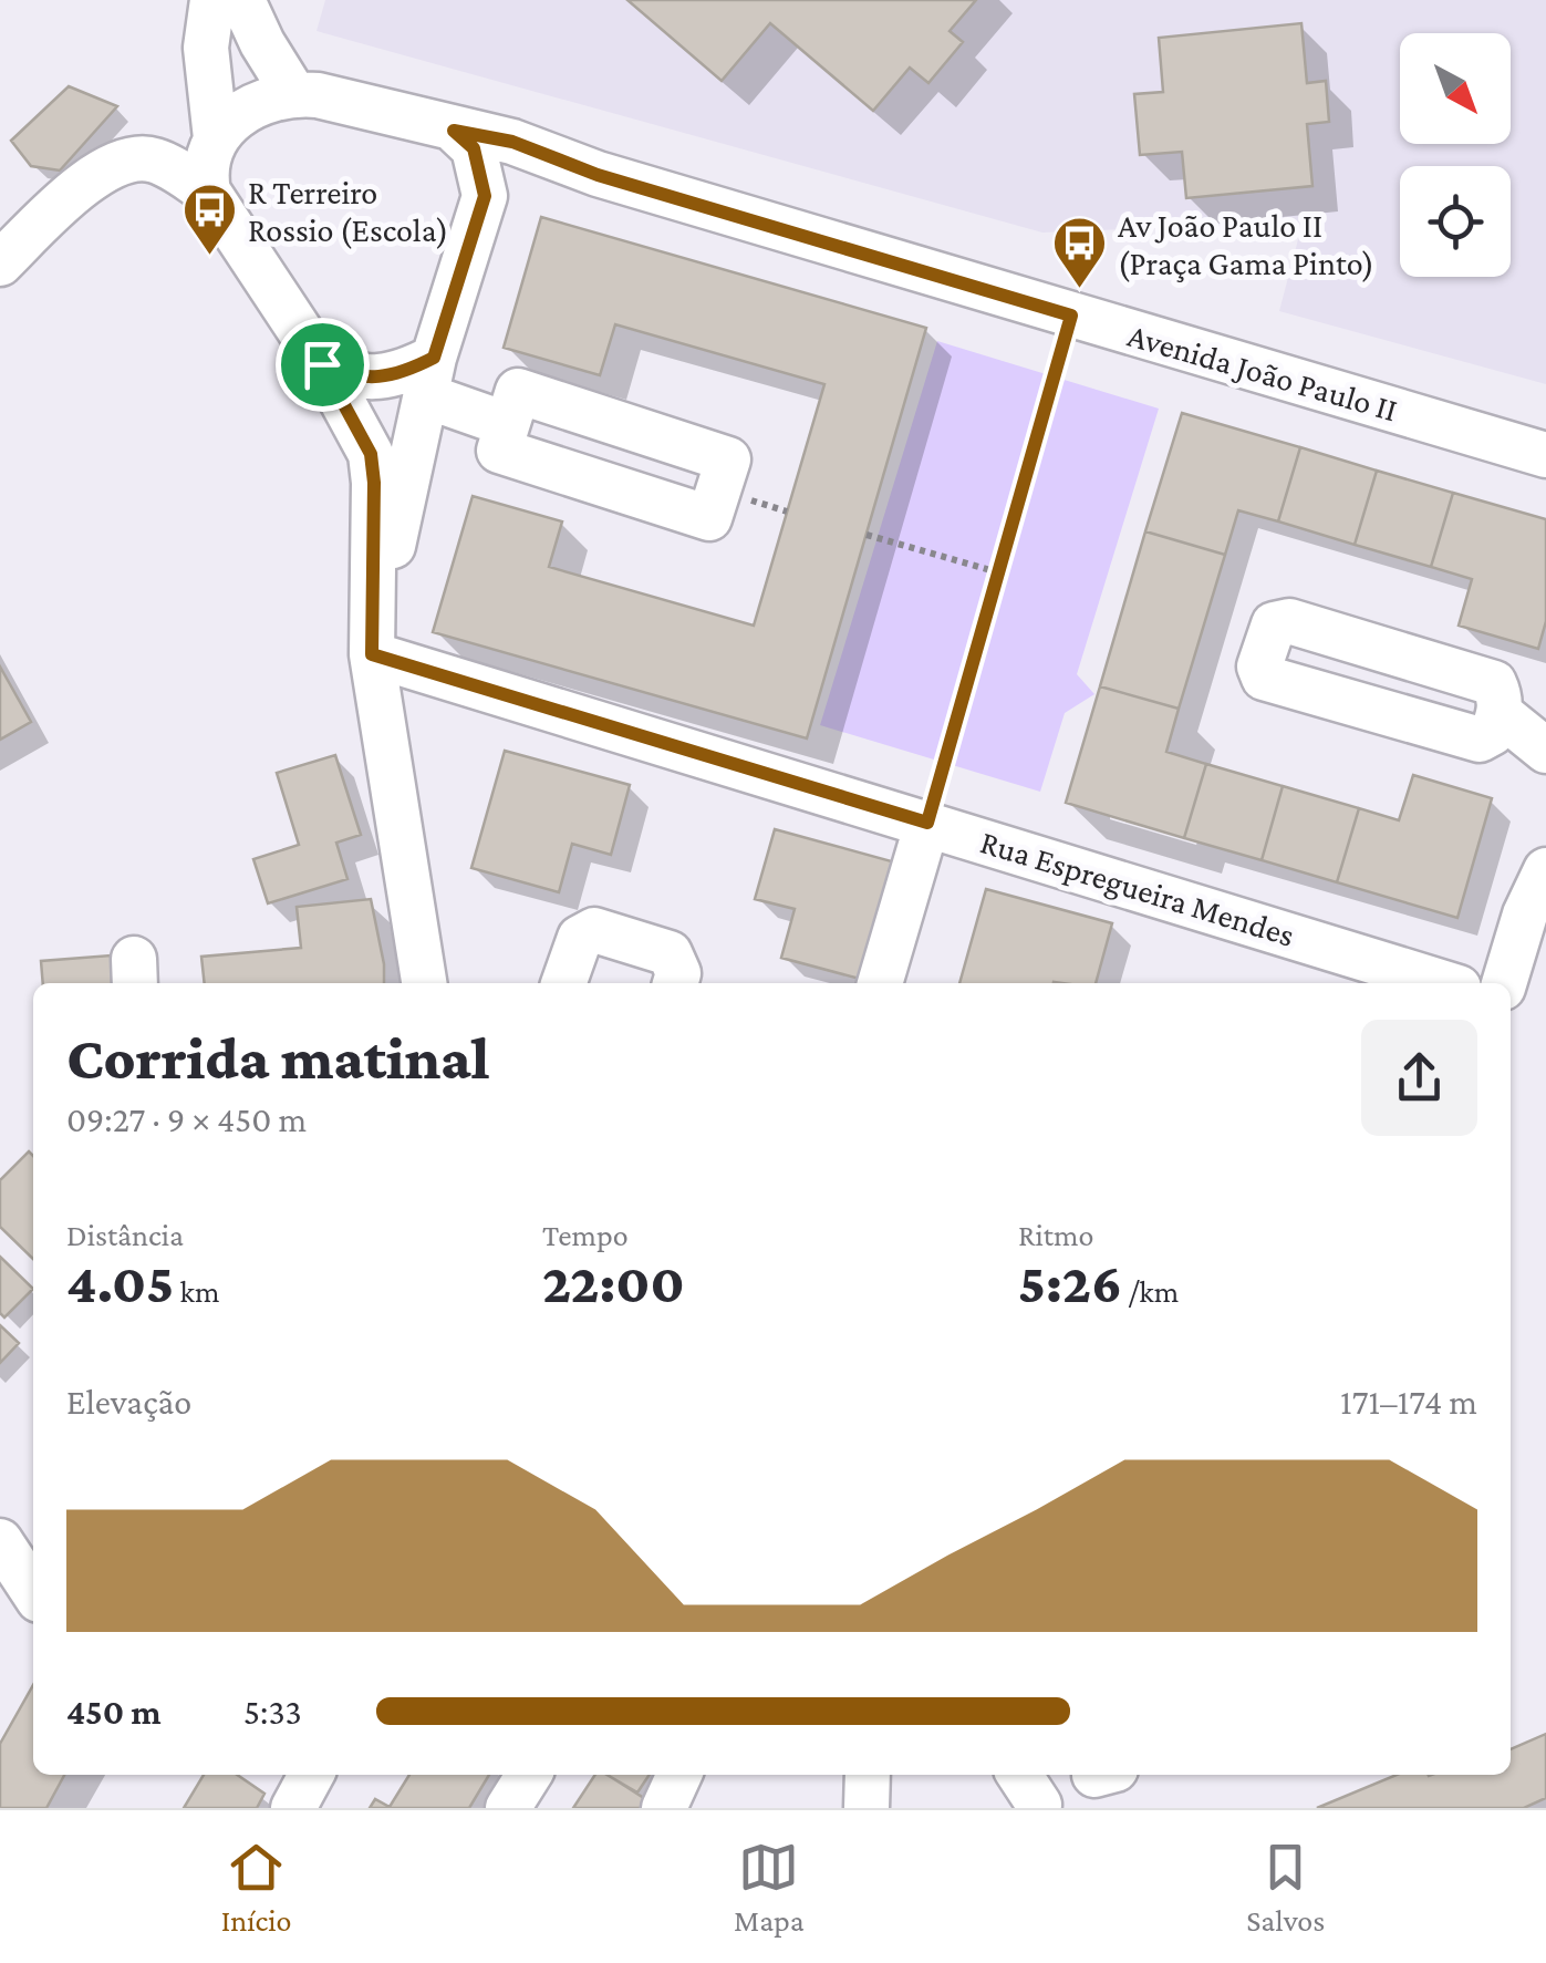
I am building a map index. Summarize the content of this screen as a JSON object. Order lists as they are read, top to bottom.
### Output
{
  "streets": {
    "street": ["Avenida João Paulo II", "Rua Espregueira Mendes"]
  },
  "places": {
    "bus stop": ["R Terreiro Rossio (Escola)", "Av João Paulo II (Praça Gama Pinto)"]
  },
  "north": "bottom right",
  "page": {
    "heading": ["Corrida matinal", "09:27 · 9 × 450 m"],
    "stats": [
      ["Distância", "4.05 km"],
      ["Tempo", "22:00"],
      ["Ritmo", "5:26 /km"]
    ],
    "chart": ["Elevação", "171–174 m"],
    "list": [
      {
        "name": "450 m",
        "note": "5:33"
      }
    ],
    "tabs": ["Início", "Mapa", "Salvos"]
  }
}
